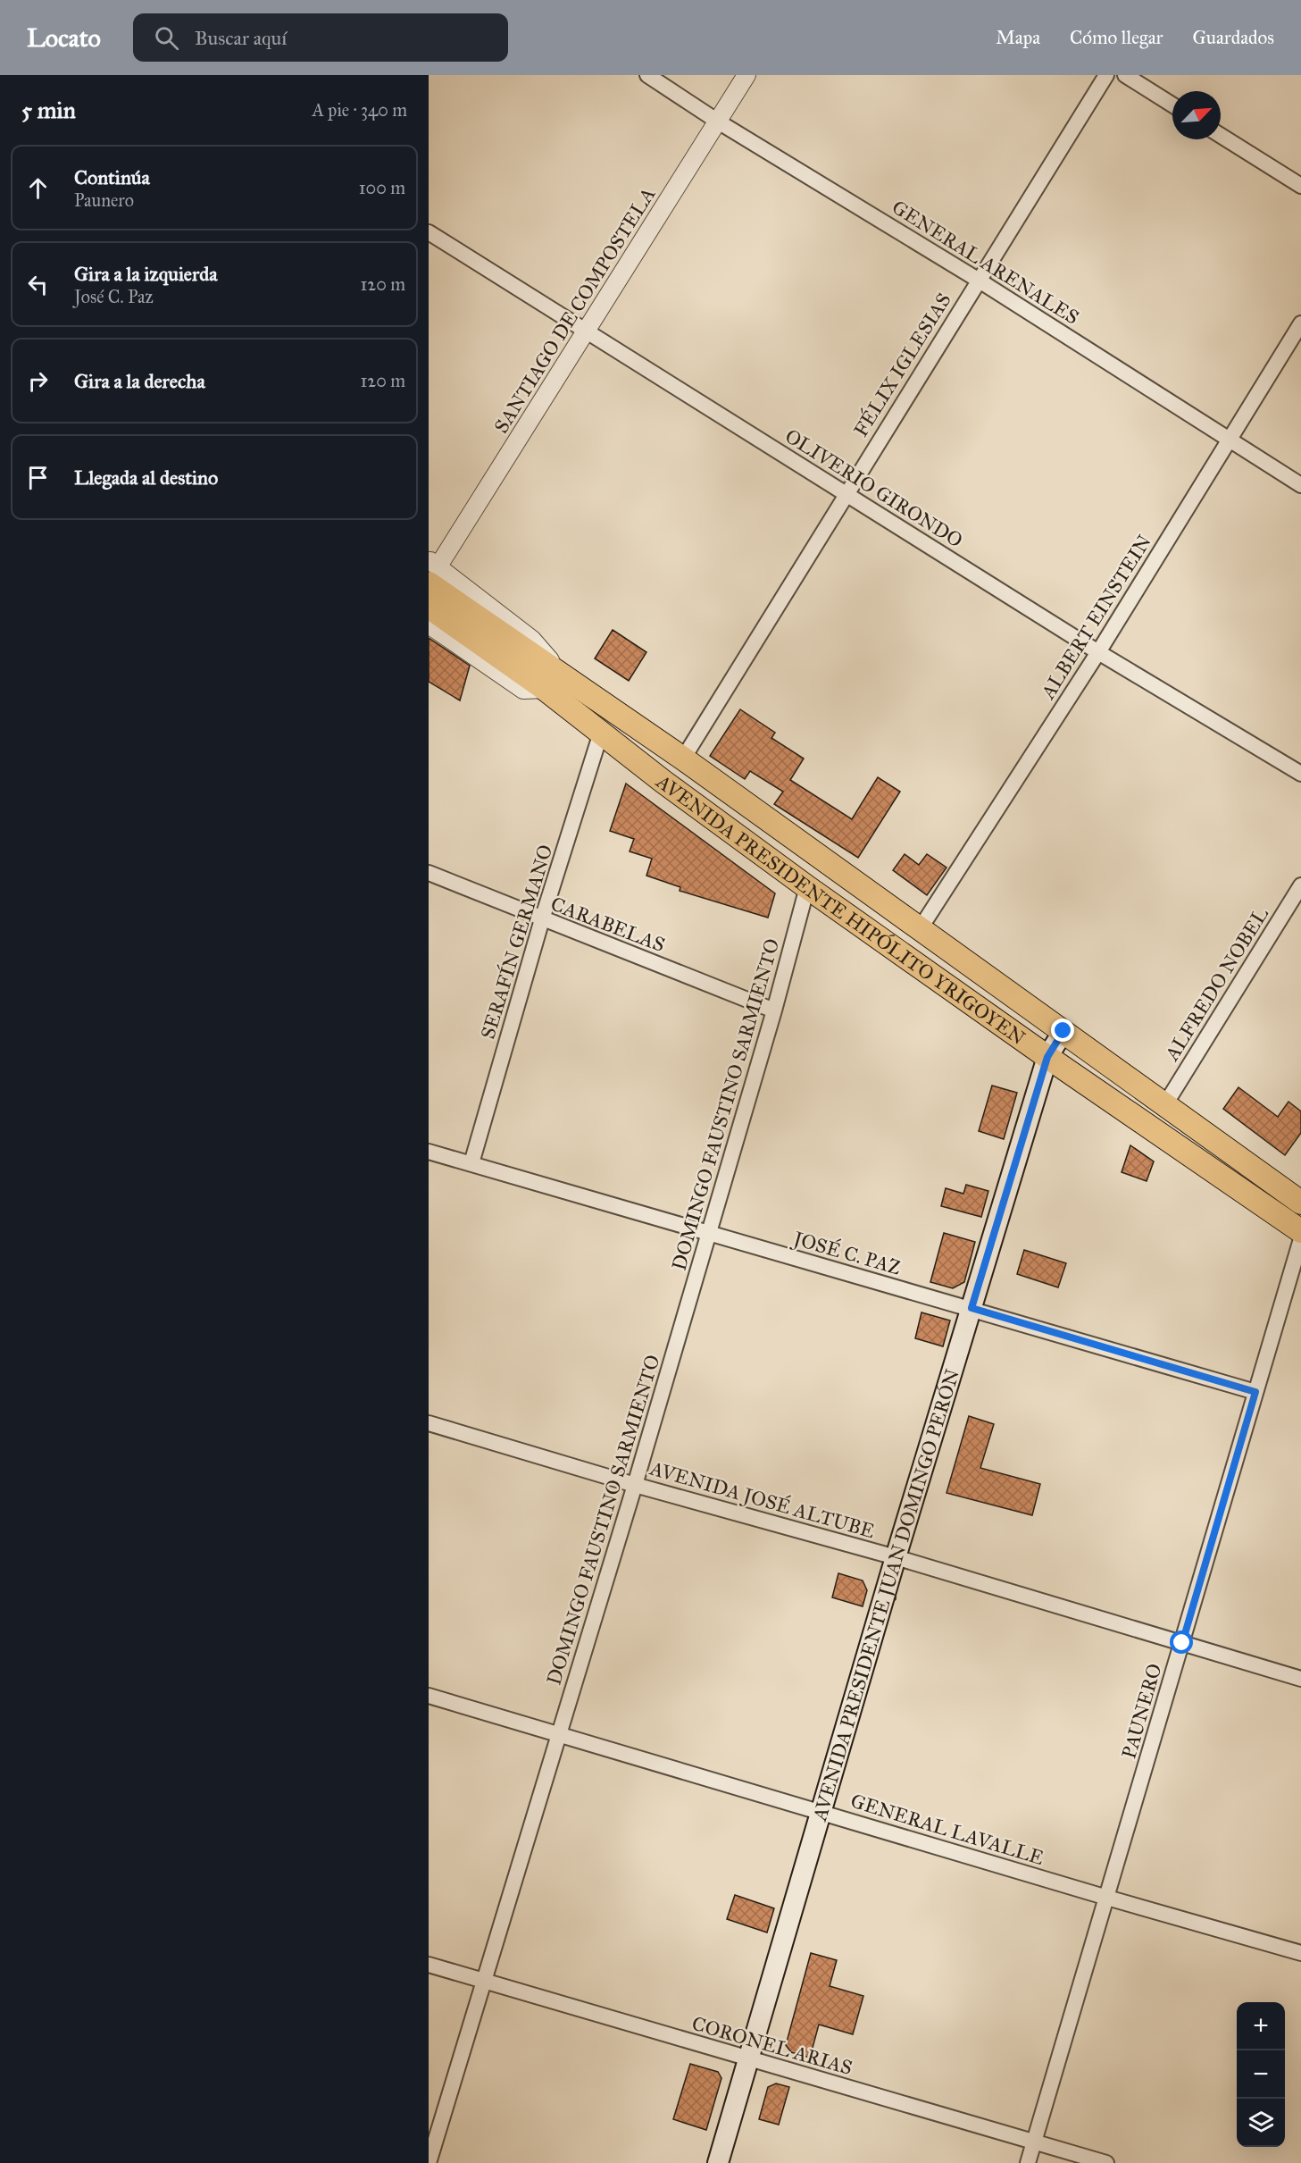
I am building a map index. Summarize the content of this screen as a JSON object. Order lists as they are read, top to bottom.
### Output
{
  "streets": {
    "main road": ["AVENIDA PRESIDENTE HIPÓLITO YRIGOYEN", "AVENIDA PRESIDENTE JUAN DOMINGO PERÓN"],
    "street": [
      "GENERAL ARENALES",
      "SANTIAGO DE COMPOSTELA",
      "FÉLIX IGLESIAS",
      "OLIVERIO GIRONDO",
      "ALBERT EINSTEIN",
      "CARABELAS",
      "SERAFÍN GERMANO",
      "ALFREDO NOBEL",
      "DOMINGO FAUSTINO SARMIENTO",
      "JOSÉ C. PAZ",
      "AVENIDA JOSÉ ALTUBE",
      "PAUNERO",
      "GENERAL LAVALLE",
      "CORONEL ARIAS"
    ]
  },
  "crossings": [
    ["GENERAL ARENALES", "SANTIAGO DE COMPOSTELA"],
    ["GENERAL ARENALES", "FÉLIX IGLESIAS"],
    ["GENERAL ARENALES", "ALBERT EINSTEIN"],
    ["SANTIAGO DE COMPOSTELA", "OLIVERIO GIRONDO"],
    ["SANTIAGO DE COMPOSTELA", "AVENIDA PRESIDENTE HIPÓLITO YRIGOYEN"],
    ["FÉLIX IGLESIAS", "OLIVERIO GIRONDO"],
    ["FÉLIX IGLESIAS", "AVENIDA PRESIDENTE HIPÓLITO YRIGOYEN"],
    ["OLIVERIO GIRONDO", "ALBERT EINSTEIN"],
    ["ALBERT EINSTEIN", "AVENIDA PRESIDENTE HIPÓLITO YRIGOYEN"],
    ["AVENIDA PRESIDENTE HIPÓLITO YRIGOYEN", "SERAFÍN GERMANO"],
    ["AVENIDA PRESIDENTE HIPÓLITO YRIGOYEN", "ALFREDO NOBEL"],
    ["AVENIDA PRESIDENTE HIPÓLITO YRIGOYEN", "DOMINGO FAUSTINO SARMIENTO"],
    ["AVENIDA PRESIDENTE HIPÓLITO YRIGOYEN", "AVENIDA PRESIDENTE JUAN DOMINGO PERÓN"],
    ["CARABELAS", "SERAFÍN GERMANO"],
    ["CARABELAS", "DOMINGO FAUSTINO SARMIENTO"],
    ["SERAFÍN GERMANO", "JOSÉ C. PAZ"],
    ["DOMINGO FAUSTINO SARMIENTO", "JOSÉ C. PAZ"],
    ["DOMINGO FAUSTINO SARMIENTO", "AVENIDA JOSÉ ALTUBE"],
    ["DOMINGO FAUSTINO SARMIENTO", "GENERAL LAVALLE"],
    ["DOMINGO FAUSTINO SARMIENTO", "CORONEL ARIAS"],
    ["JOSÉ C. PAZ", "AVENIDA PRESIDENTE JUAN DOMINGO PERÓN"],
    ["JOSÉ C. PAZ", "PAUNERO"],
    ["AVENIDA JOSÉ ALTUBE", "AVENIDA PRESIDENTE JUAN DOMINGO PERÓN"],
    ["AVENIDA JOSÉ ALTUBE", "PAUNERO"],
    ["AVENIDA PRESIDENTE JUAN DOMINGO PERÓN", "GENERAL LAVALLE"],
    ["AVENIDA PRESIDENTE JUAN DOMINGO PERÓN", "CORONEL ARIAS"],
    ["PAUNERO", "GENERAL LAVALLE"],
    ["PAUNERO", "CORONEL ARIAS"]
  ],
  "north": "top right",
  "page": {
    "header": "Locato",
    "search": "Buscar aquí",
    "nav": ["Mapa", "Cómo llegar", "Guardados"],
    "heading": ["5 min", "A pie · 340 m"],
    "list": [
      ["Continúa", "Paunero", "100 m"],
      ["Gira a la izquierda", "José C. Paz", "120 m"],
      ["Gira a la derecha", "120 m"],
      "Llegada al destino"
    ],
    "map_buttons": ["+", "−"]
  }
}
